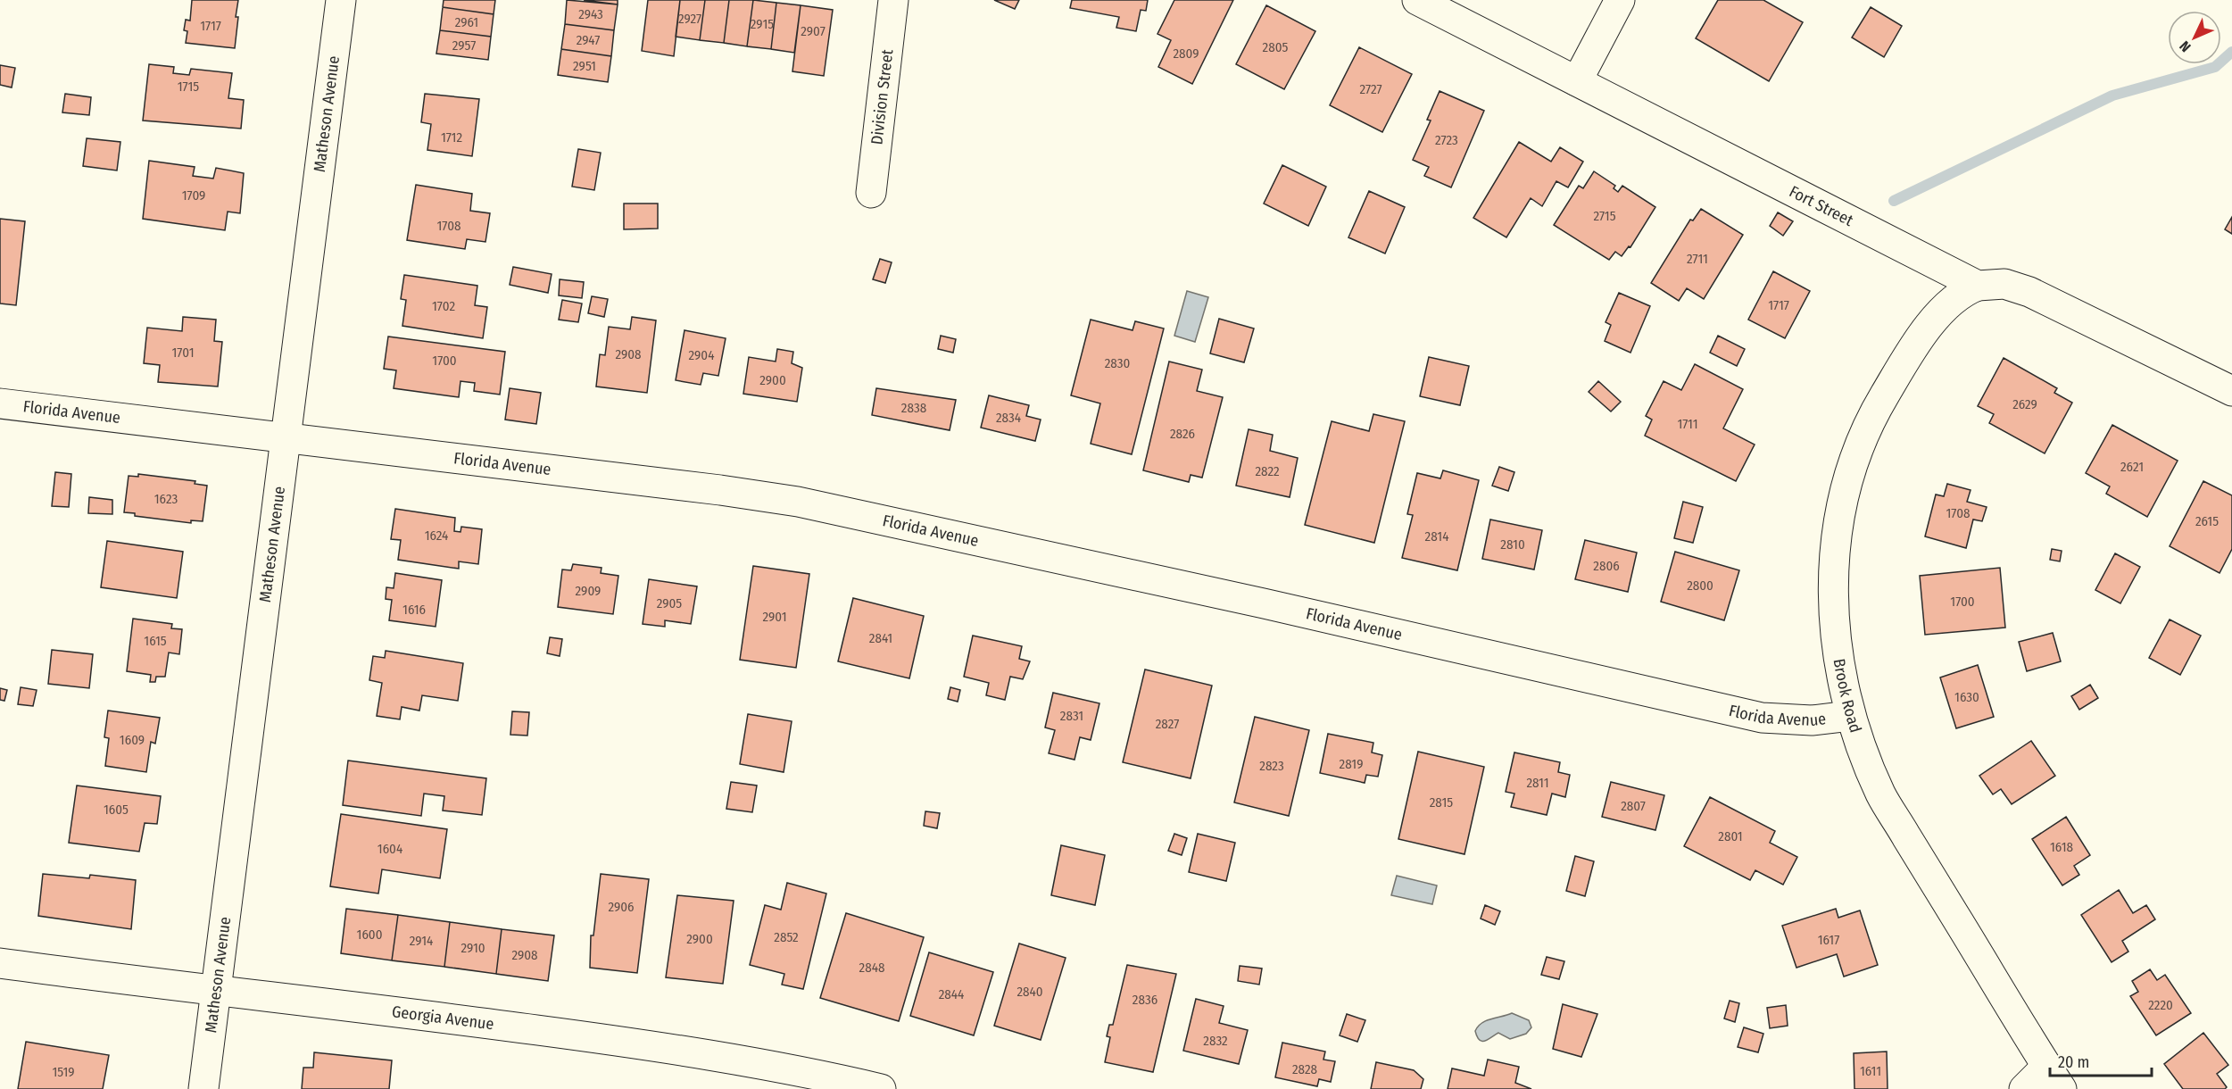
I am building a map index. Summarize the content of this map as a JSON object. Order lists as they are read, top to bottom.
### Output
{
  "streets": {
    "street": [
      "Division Street",
      "Matheson Avenue",
      "Fort Street",
      "Florida Avenue",
      "Brook Road",
      "Georgia Avenue"
    ]
  },
  "crossings": [
    ["Matheson Avenue", "Florida Avenue"],
    ["Matheson Avenue", "Georgia Avenue"],
    ["Fort Street", "Brook Road"],
    ["Florida Avenue", "Brook Road"]
  ],
  "house_numbers": [
    "2943",
    "2927",
    "2961",
    "2915",
    "1717",
    "2907",
    "2947",
    "2957",
    "2805",
    "2809",
    "2951",
    "1715",
    "2727",
    "1712",
    "2723",
    "1709",
    "2715",
    "1708",
    "2711",
    "1717",
    "1702",
    "1701",
    "2908",
    "2904",
    "1700",
    "2830",
    "2900",
    "2629",
    "2838",
    "2834",
    "1711",
    "2826",
    "2621",
    "2822",
    "1623",
    "1708",
    "2615",
    "1624",
    "2814",
    "2810",
    "2806",
    "2800",
    "2909",
    "1700",
    "2905",
    "1616",
    "2901",
    "2841",
    "1615",
    "1630",
    "2831",
    "2827",
    "1609",
    "2819",
    "2823",
    "2811",
    "2815",
    "2807",
    "1605",
    "2801",
    "1618",
    "1604",
    "2906",
    "1600",
    "2852",
    "2900",
    "1617",
    "2914",
    "2910",
    "2908",
    "2848",
    "2840",
    "2844",
    "2836",
    "2220",
    "2832",
    "2828",
    "1611",
    "1519"
  ],
  "scale_bar": "20 m",
  "north": "bottom left"
}
